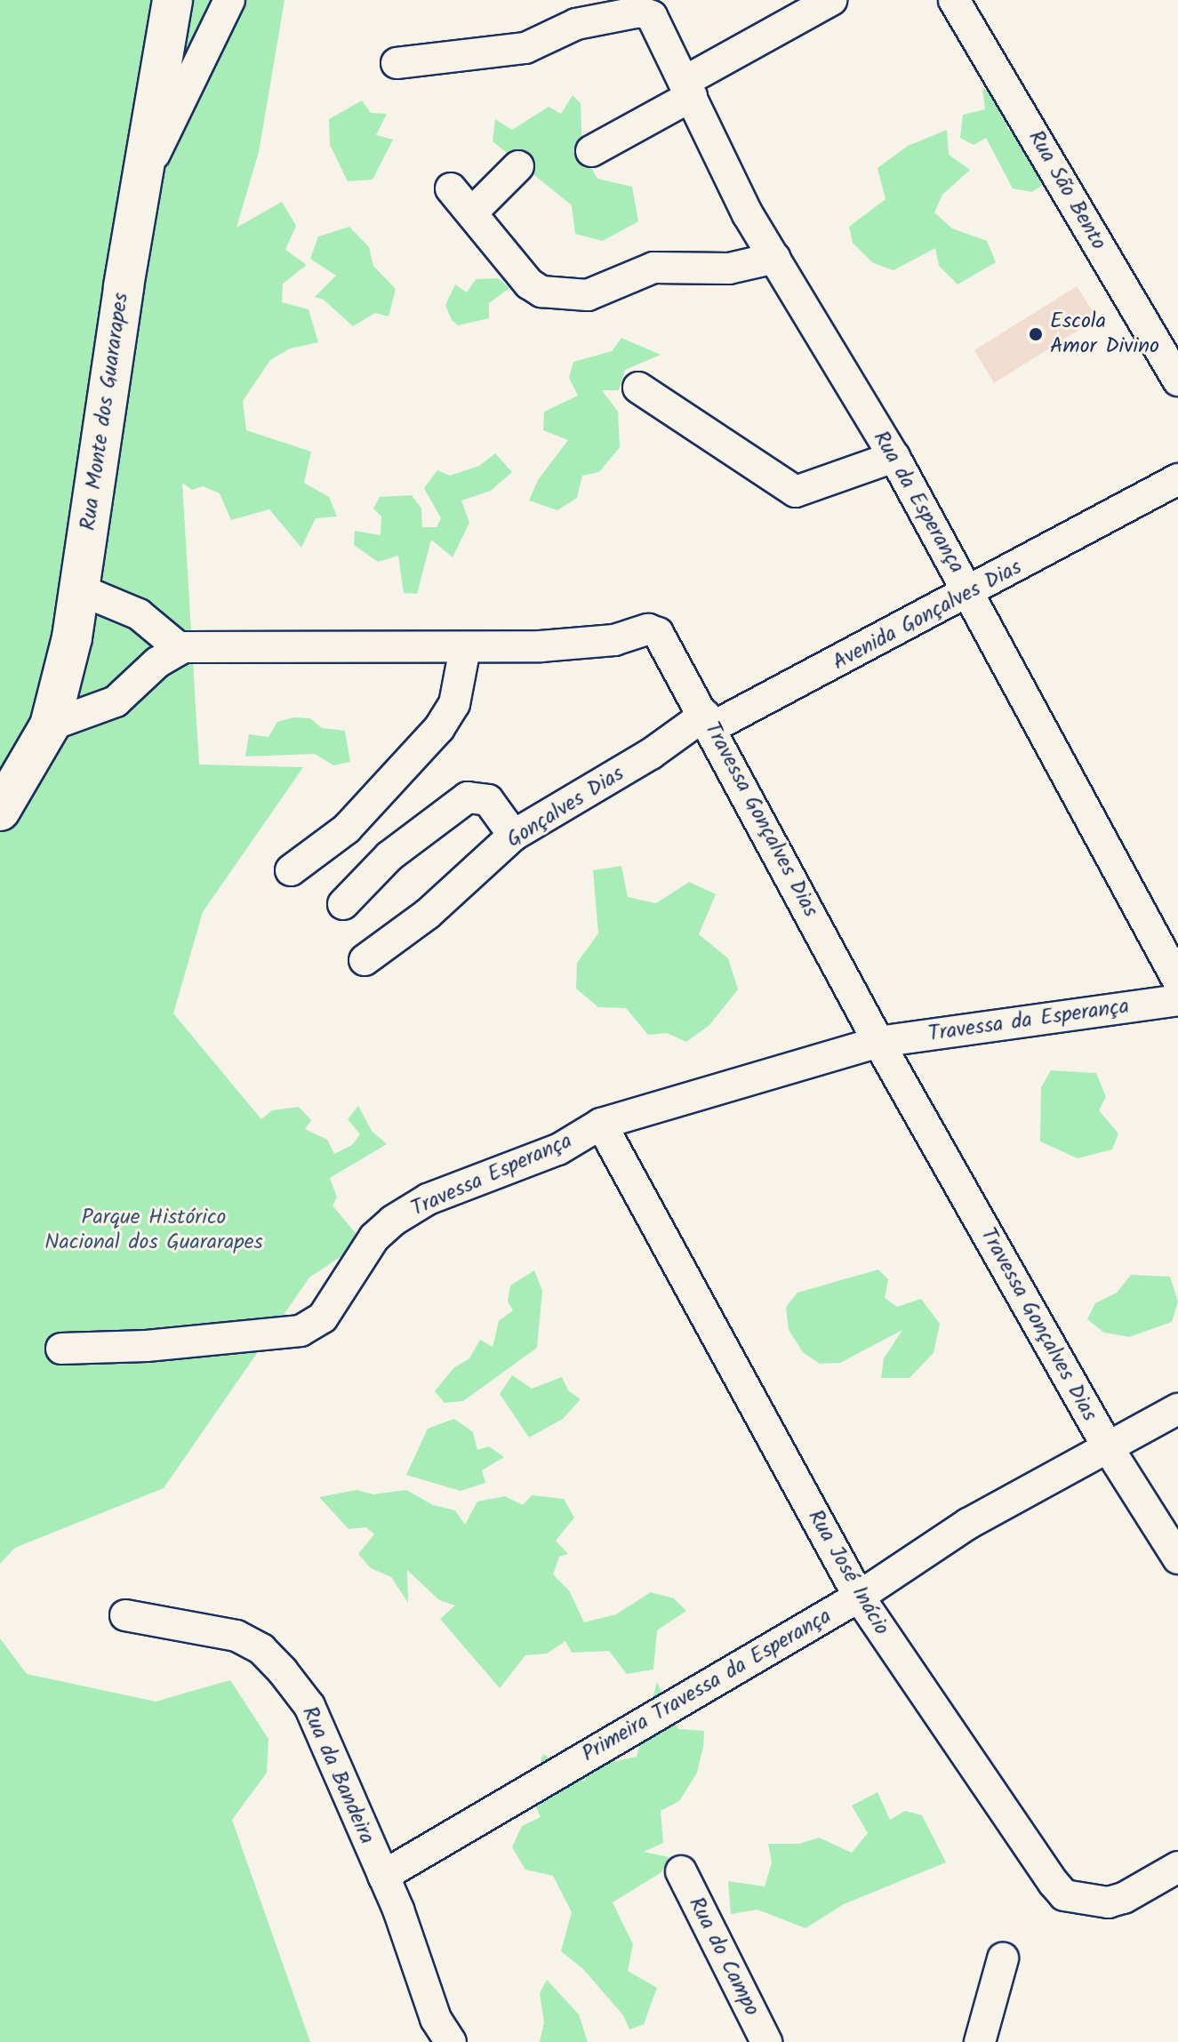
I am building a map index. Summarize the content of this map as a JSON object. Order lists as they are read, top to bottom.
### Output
{
  "streets": {
    "main road": ["Rua Monte dos Guararapes"],
    "street": [
      "Rua São Bento",
      "Rua da Esperança",
      "Avenida Gonçalves Dias",
      "Gonçalves Dias",
      "Travessa Gonçalves Dias",
      "Travessa da Esperança",
      "Travessa Esperança",
      "Rua José Inácio",
      "Primeira Travessa da Esperança",
      "Rua da Bandeira",
      "Rua do Campo"
    ]
  },
  "crossings": [
    ["Rua Monte dos Guararapes", "Travessa Gonçalves Dias"],
    ["Rua da Esperança", "Avenida Gonçalves Dias"],
    ["Avenida Gonçalves Dias", "Gonçalves Dias"],
    ["Avenida Gonçalves Dias", "Travessa Gonçalves Dias"],
    ["Gonçalves Dias", "Travessa Gonçalves Dias"],
    ["Travessa Gonçalves Dias", "Travessa da Esperança"],
    ["Travessa Gonçalves Dias", "Travessa Esperança"],
    ["Travessa Gonçalves Dias", "Primeira Travessa da Esperança"],
    ["Travessa da Esperança", "Travessa Esperança"],
    ["Travessa Esperança", "Rua José Inácio"],
    ["Rua José Inácio", "Primeira Travessa da Esperança"],
    ["Primeira Travessa da Esperança", "Rua da Bandeira"]
  ],
  "parks": ["Parque Histórico Nacional dos Guararapes"],
  "places": ["Escola Amor Divino"]
}
